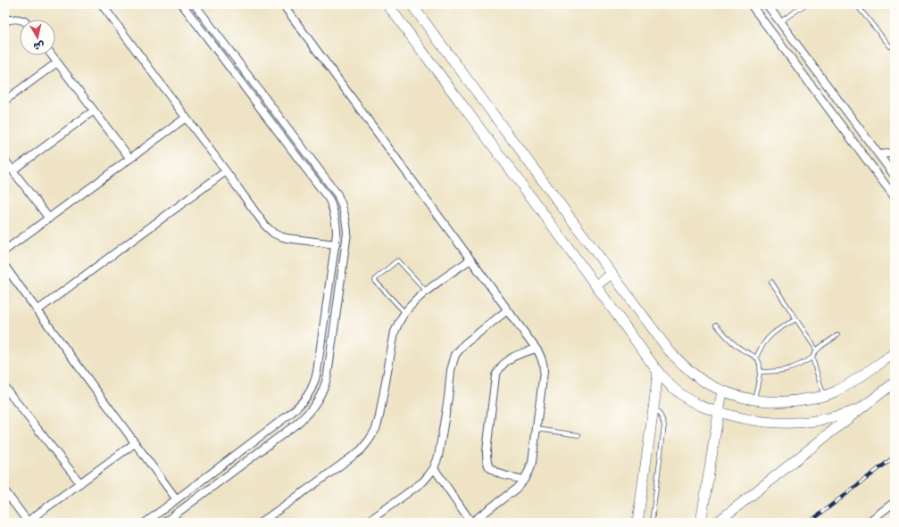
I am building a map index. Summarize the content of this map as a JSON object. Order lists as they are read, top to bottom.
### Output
{
  "north": "bottom"
}
